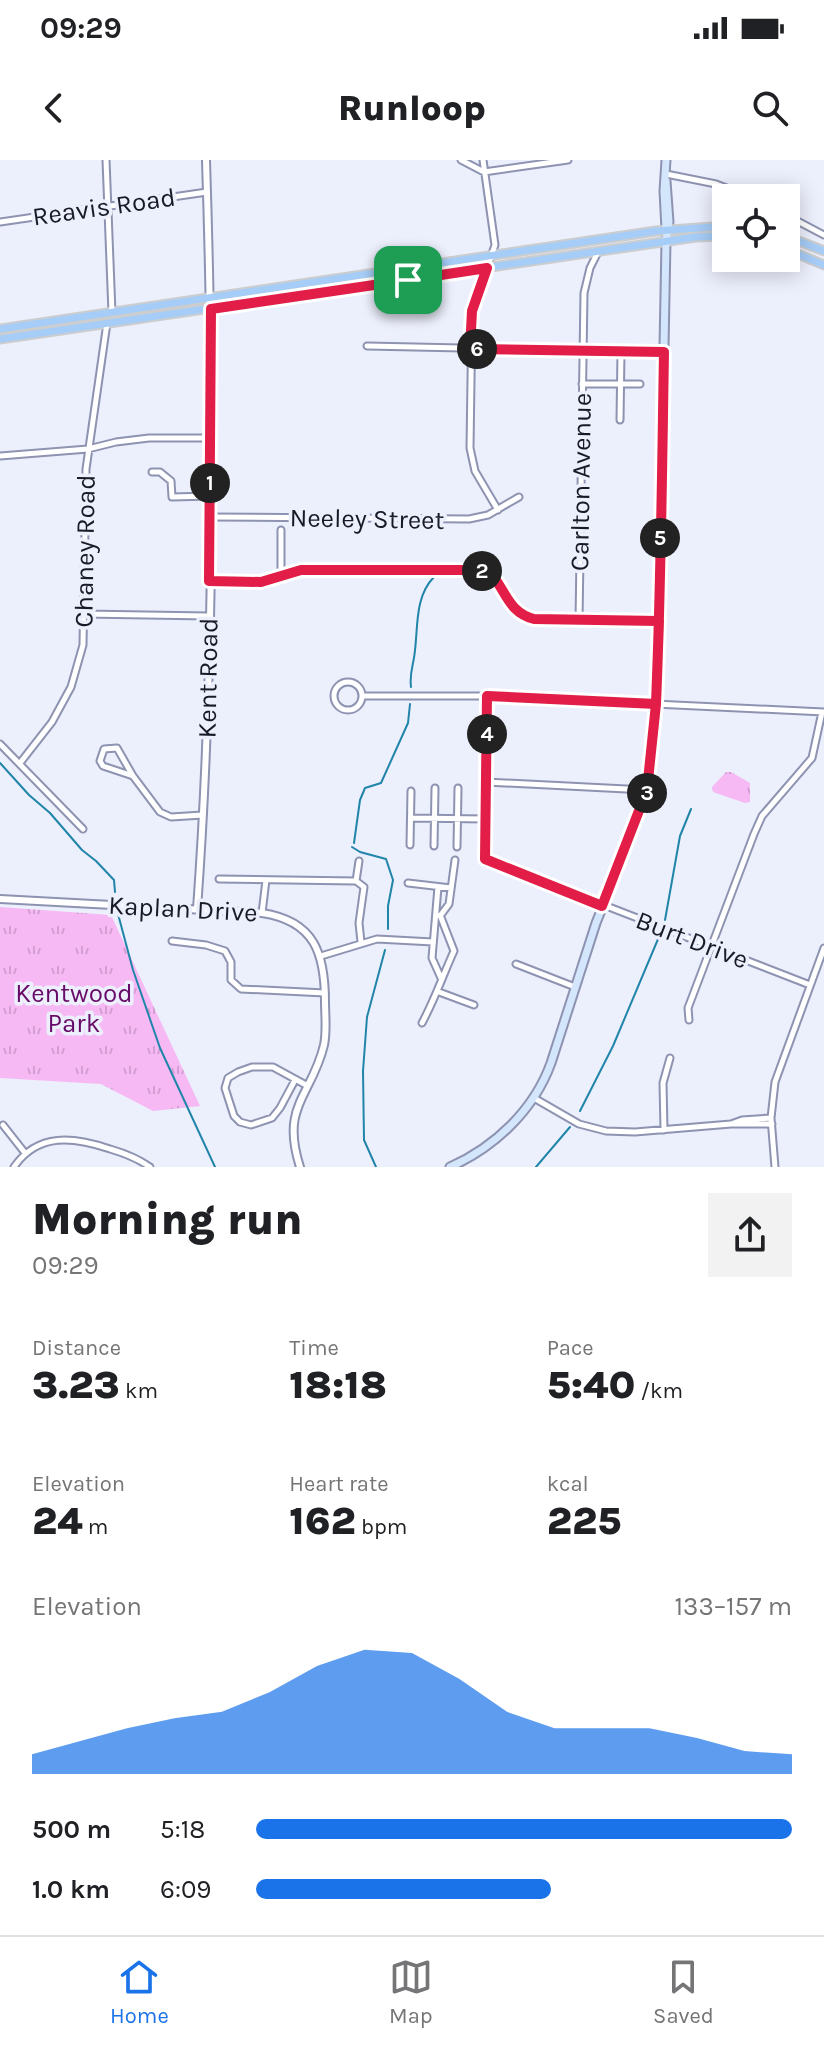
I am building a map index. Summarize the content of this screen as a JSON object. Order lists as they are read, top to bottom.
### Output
{
  "streets": {
    "street": [
      "Reavis Road",
      "Carlton Avenue",
      "Neeley Street",
      "Chaney Road",
      "Kent Road",
      "Kaplan Drive",
      "Burt Drive"
    ]
  },
  "crossings": [
    ["Reavis Road", "Kent Road"],
    ["Neeley Street", "Kent Road"],
    ["Kent Road", "Kaplan Drive"]
  ],
  "parks": ["Kentwood Park"],
  "page": {
    "status": "09:29",
    "header": "Runloop",
    "pins": [
      "6",
      "1",
      "5",
      "2",
      "4",
      "3"
    ],
    "heading": ["Morning run", "09:29"],
    "stats": [
      ["Distance", "3.23 km"],
      ["Time", "18:18"],
      ["Pace", "5:40 /km"],
      ["Elevation", "24 m"],
      ["Heart rate", "162 bpm"],
      ["kcal", "225"]
    ],
    "chart": ["Elevation", "133–157 m"],
    "list": [
      {
        "name": "500 m",
        "note": "5:18"
      },
      {
        "name": "1.0 km",
        "note": "6:09"
      }
    ],
    "tabs": ["Home", "Map", "Saved"]
  }
}
